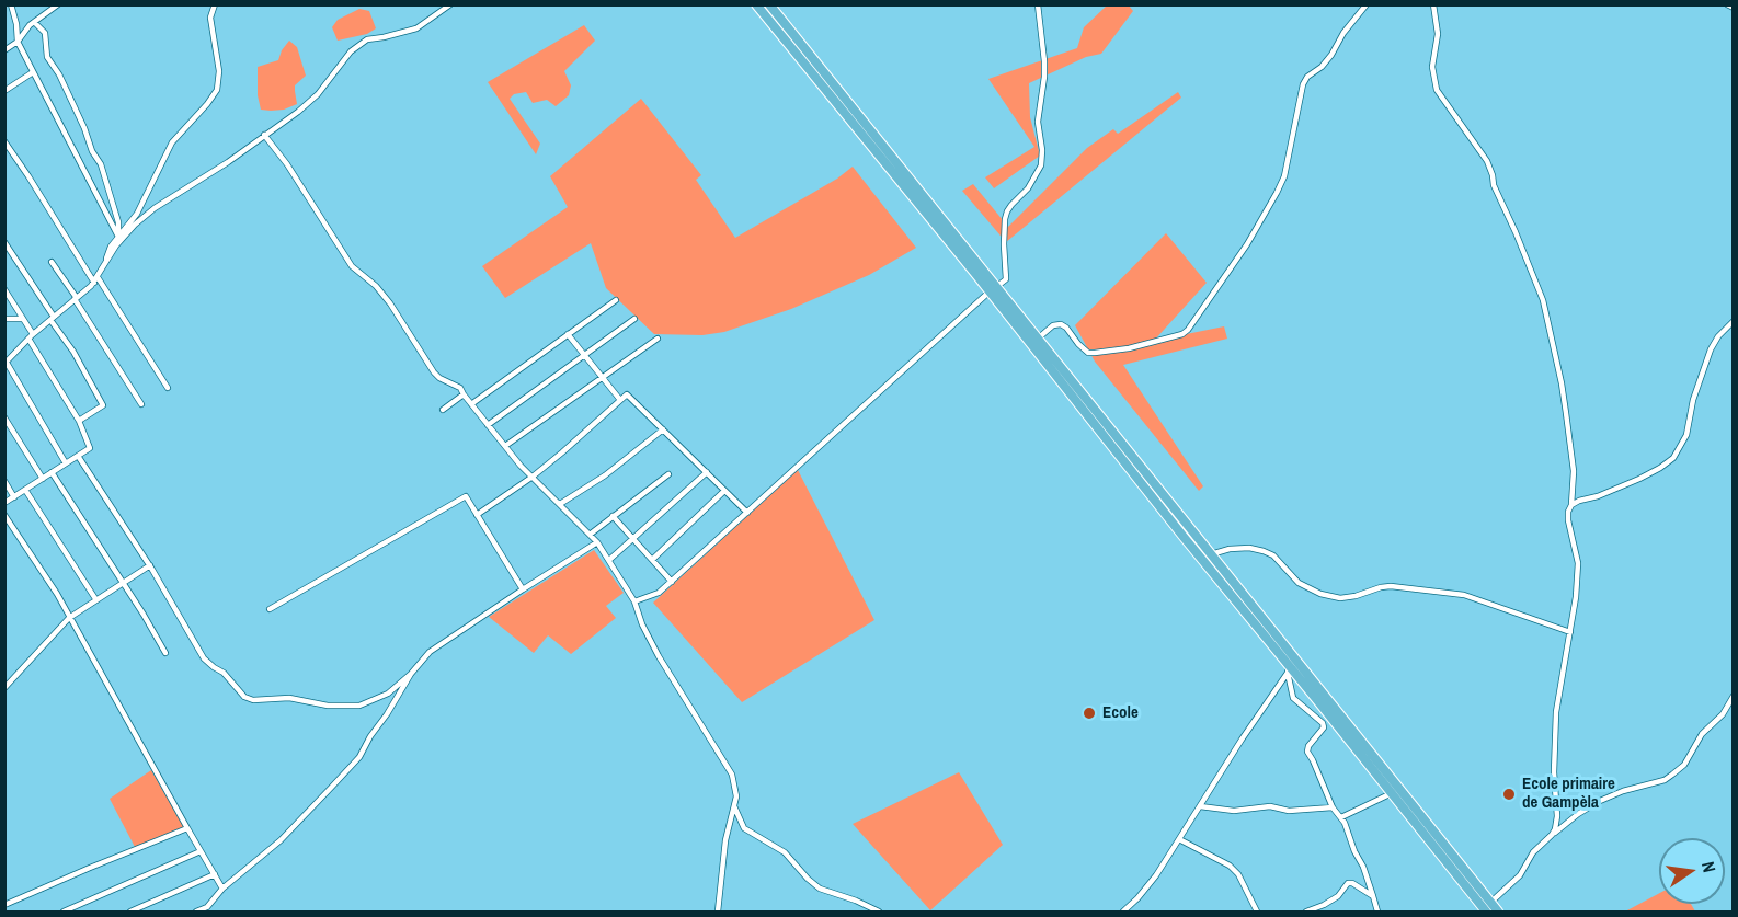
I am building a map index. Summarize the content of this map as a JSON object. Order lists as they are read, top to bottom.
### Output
{
  "places": ["Ecole", "Ecole primaire de Gampèla"],
  "north": "right"
}
